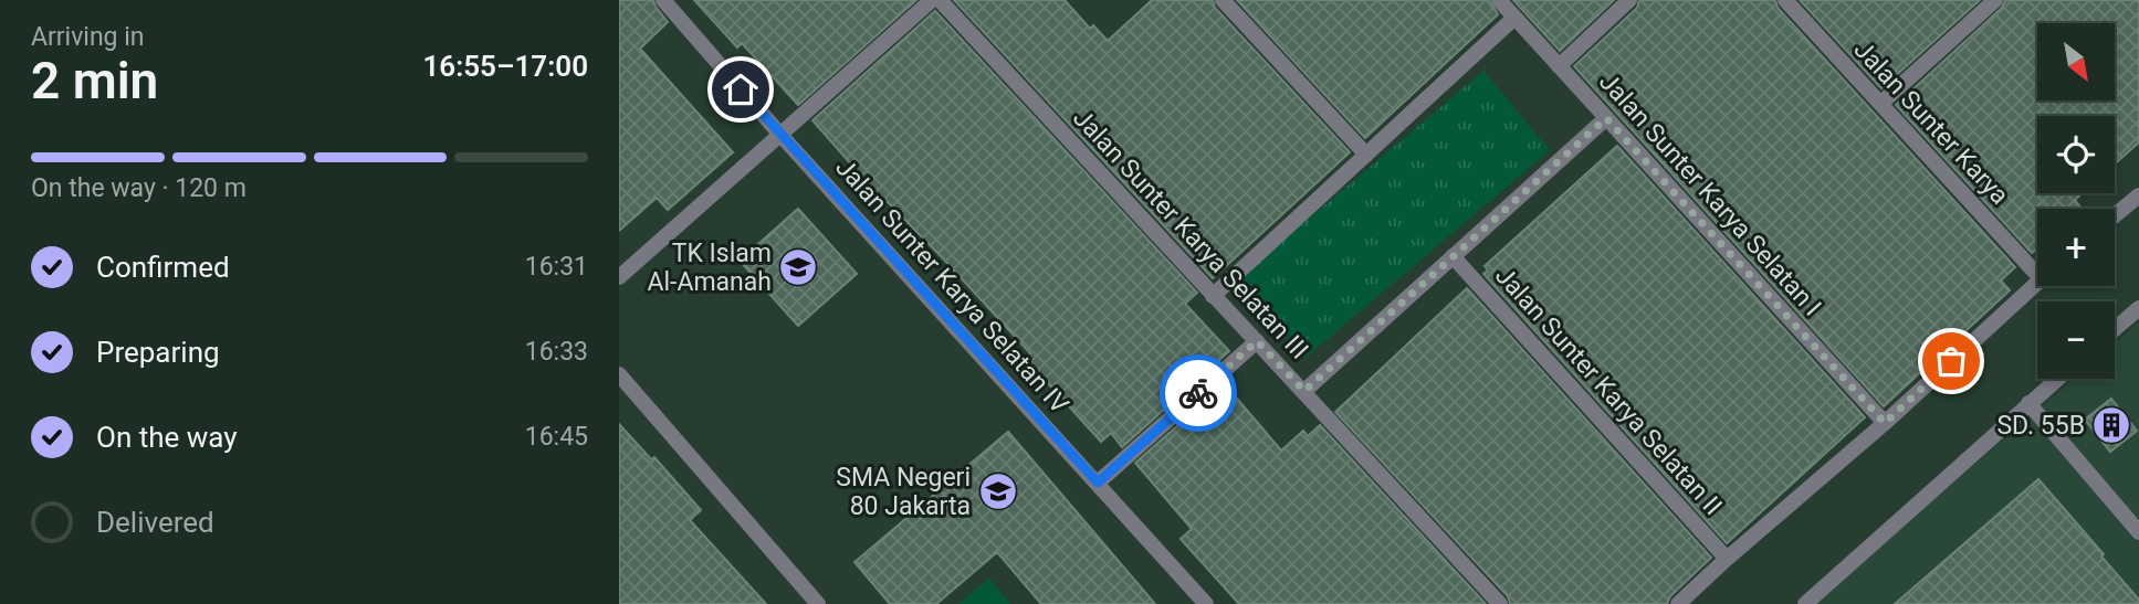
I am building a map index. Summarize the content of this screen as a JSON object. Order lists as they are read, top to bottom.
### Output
{
  "streets": {
    "street": [
      "Jalan Sunter Karya",
      "Jalan Sunter Karya Selatan I",
      "Jalan Sunter Karya Selatan III",
      "Jalan Sunter Karya Selatan IV",
      "Jalan Sunter Karya Selatan II"
    ]
  },
  "places": {
    "school or university": ["TK Islam Al-Amanah", "SMA Negeri 80 Jakarta"],
    "building": ["SD. 55B"]
  },
  "north": "bottom right",
  "page": {
    "heading": ["2 min", "Arriving in", "16:55–17:00"],
    "map_buttons": ["+", "−"],
    "bar": "On the way · 120 m",
    "list": [
      ["Confirmed", "16:31"],
      ["Preparing", "16:33"],
      ["On the way", "16:45"],
      "Delivered"
    ]
  }
}
